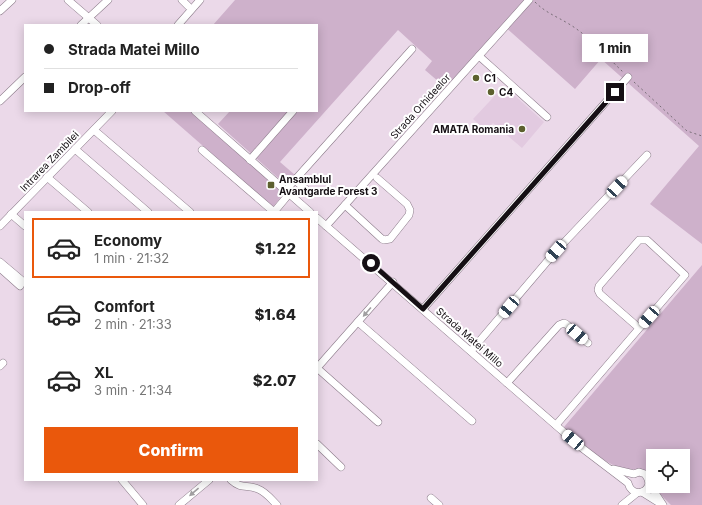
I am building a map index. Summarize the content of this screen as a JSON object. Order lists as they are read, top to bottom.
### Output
{
  "streets": {
    "street": ["Strada Orhideelor", "Intrarea Zambilei", "Strada Matei Millo"]
  },
  "crossings": [
    ["Strada Orhideelor", "Strada Matei Millo"]
  ],
  "places": {
    "other": ["C1", "C4", "AMATA Romania"],
    "transit": ["Ansamblul Avantgarde Forest 3"]
  },
  "page": {
    "banner": ["Strada Matei Millo", "Drop-off"],
    "bubble": "1 min",
    "list": [
      {
        "name": "Economy",
        "note": "1 min · 21:32",
        "value": "$1.22"
      },
      {
        "name": "Comfort",
        "note": "2 min · 21:33",
        "value": "$1.64"
      },
      {
        "name": "XL",
        "note": "3 min · 21:34",
        "value": "$2.07"
      }
    ],
    "buttons": "Confirm"
  }
}
